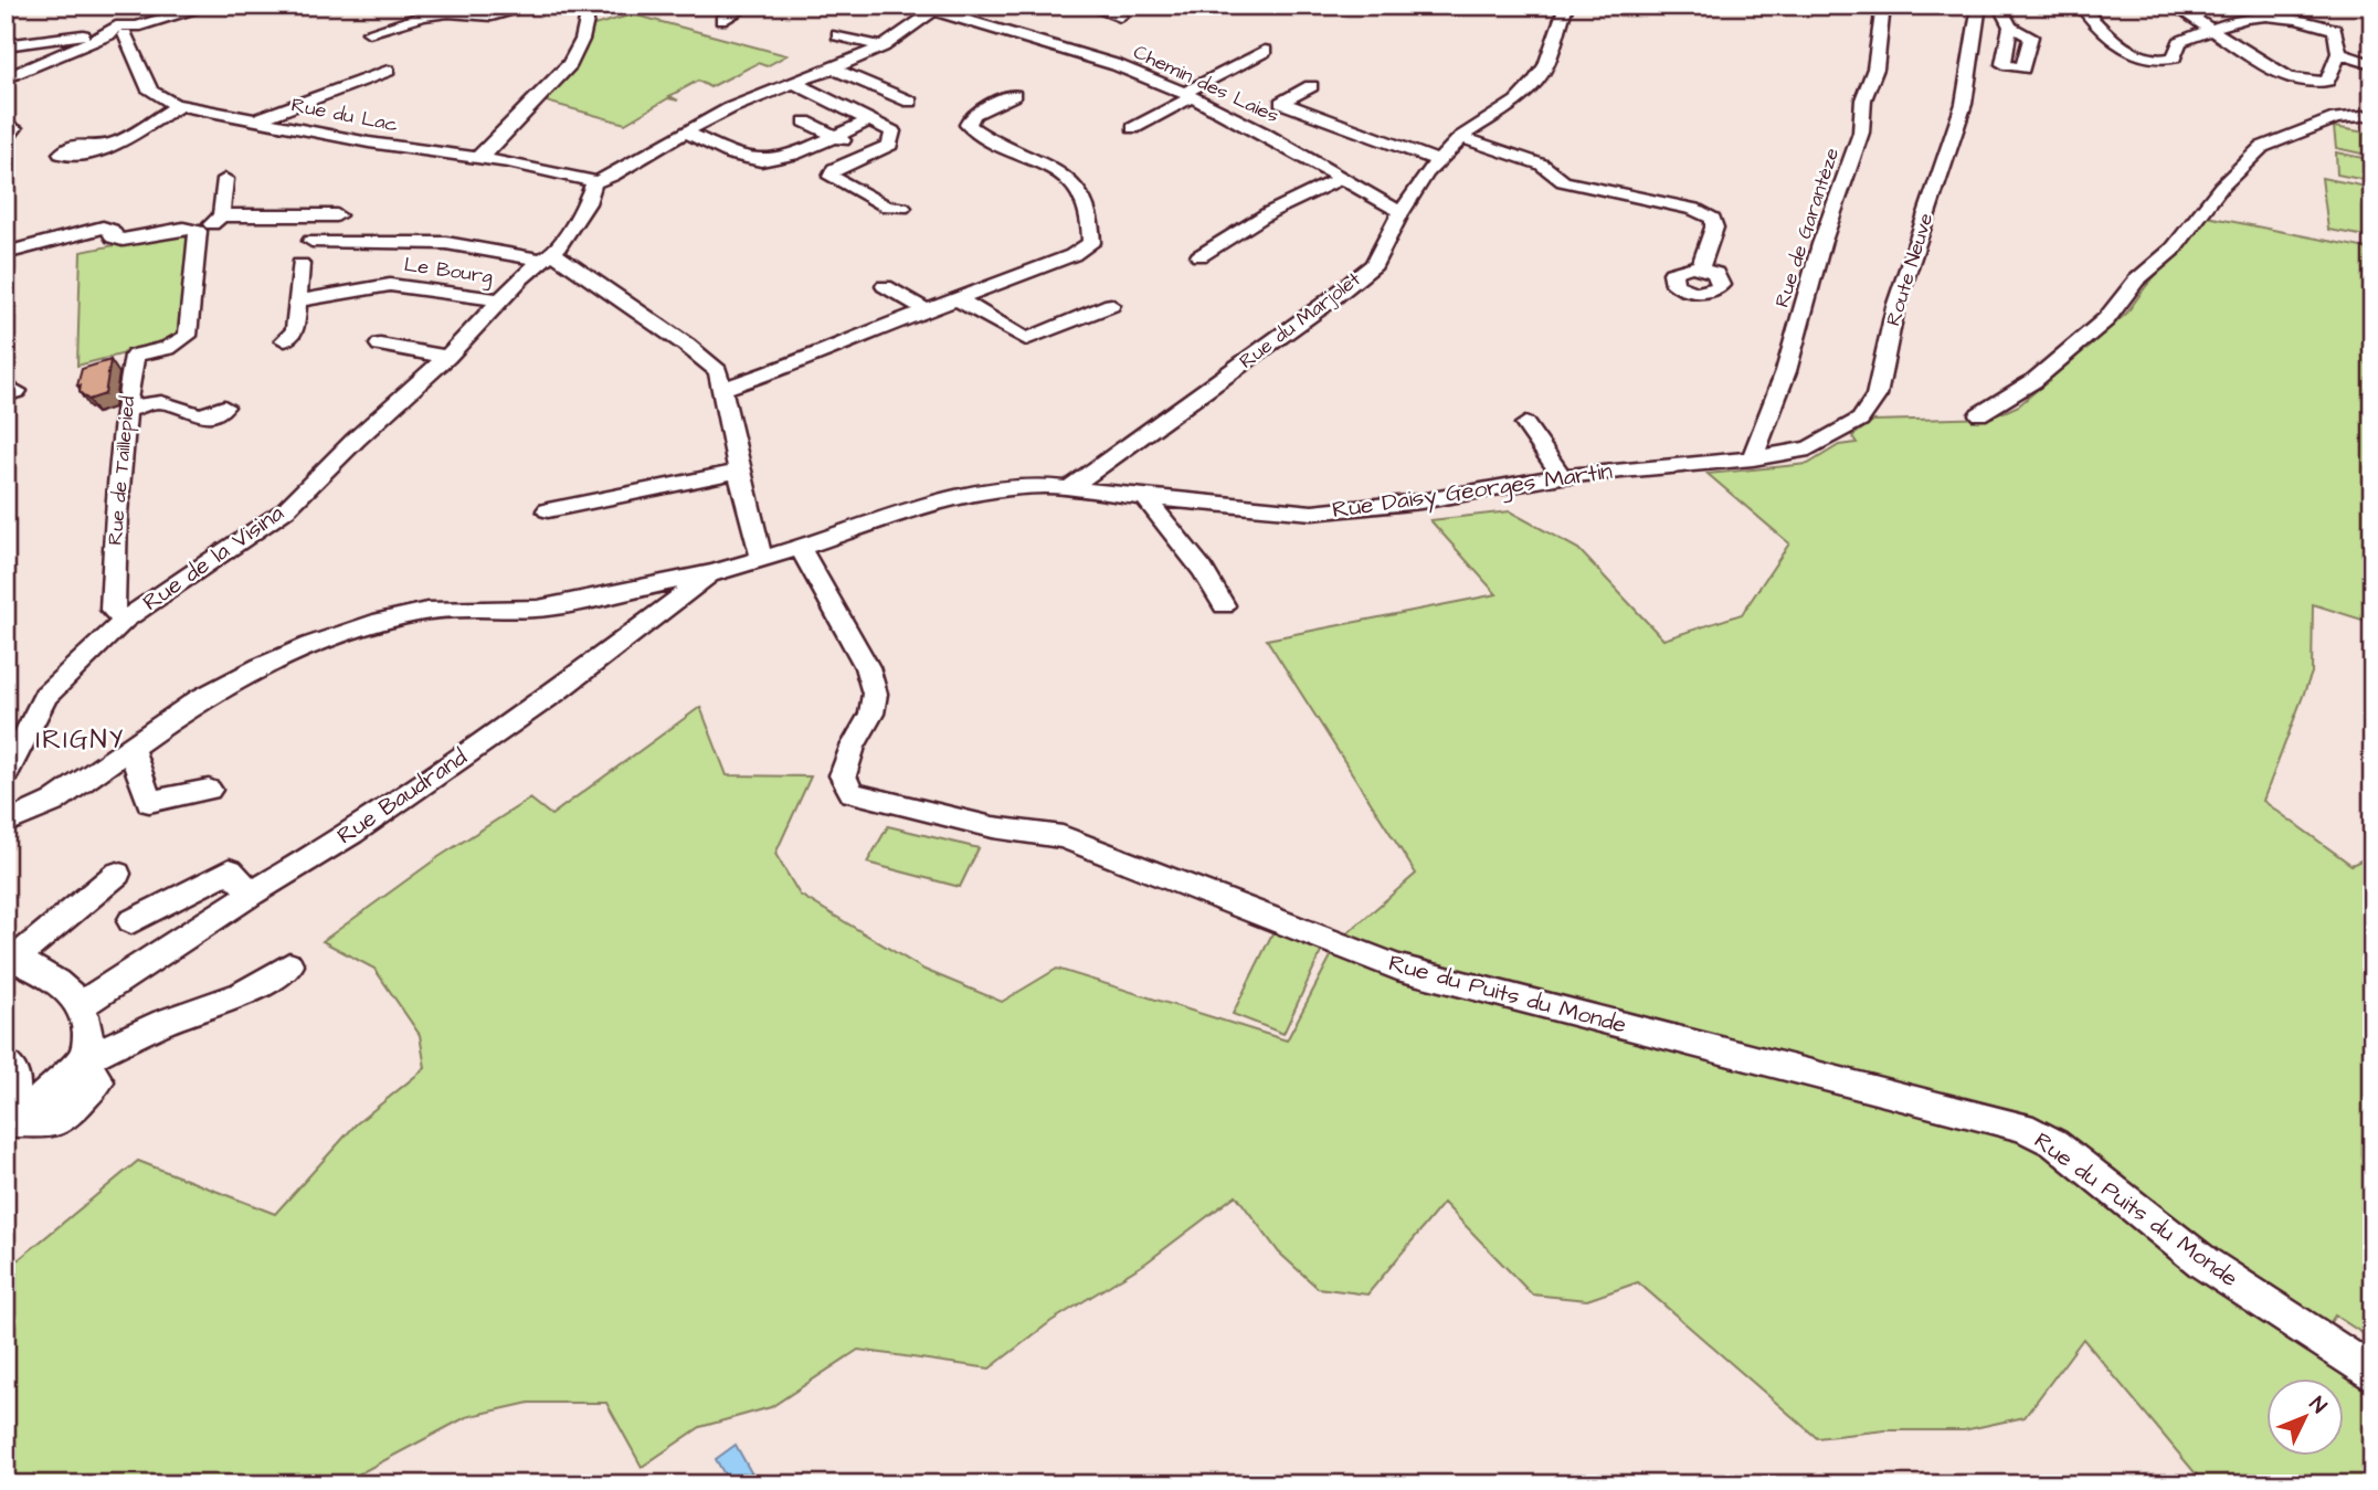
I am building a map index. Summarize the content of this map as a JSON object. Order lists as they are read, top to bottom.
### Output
{
  "streets": {
    "street": [
      "Chemin des Laies",
      "Rue du Lac",
      "Rue de Garantèze",
      "Route Neuve",
      "Le Bourg",
      "Rue du Marjolet",
      "Rue de Taillepied",
      "Rue Daisy Georges Martin",
      "Rue de la Visina",
      "Rue Baudrand",
      "Rue du Puits du Monde"
    ]
  },
  "crossings": [
    ["Chemin des Laies", "Rue du Marjolet"],
    ["Rue du Lac", "Rue de la Visina"],
    ["Rue de Garantèze", "Route Neuve"],
    ["Rue de Garantèze", "Rue Daisy Georges Martin"],
    ["Route Neuve", "Rue Daisy Georges Martin"],
    ["Le Bourg", "Rue de la Visina"],
    ["Rue du Marjolet", "Rue Daisy Georges Martin"],
    ["Rue de Taillepied", "Rue de la Visina"],
    ["Rue Daisy Georges Martin", "Rue Baudrand"],
    ["Rue Daisy Georges Martin", "Rue du Puits du Monde"]
  ],
  "districts": ["IRIGNY"],
  "north": "top right"
}
